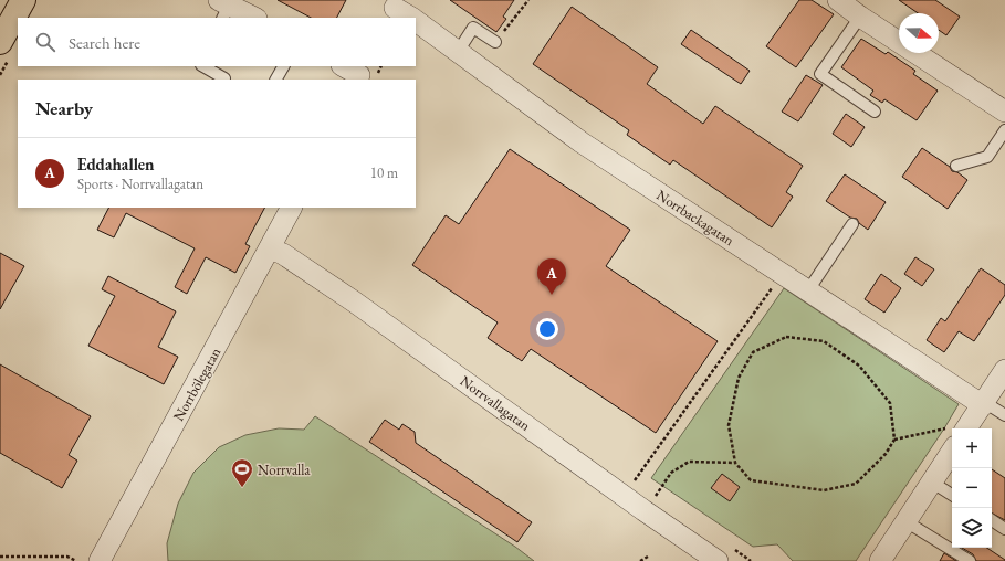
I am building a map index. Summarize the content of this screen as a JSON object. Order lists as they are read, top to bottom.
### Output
{
  "streets": {
    "street": ["Norrbackagatan", "Norrbölegatan", "Norrvallagatan"]
  },
  "crossings": [
    ["Norrbölegatan", "Norrvallagatan"]
  ],
  "places": {
    "sports": ["Norrvalla"]
  },
  "north": "right",
  "page": {
    "search": "Search here",
    "heading": "Nearby",
    "list": [
      {
        "mark": "A",
        "name": "Eddahallen",
        "note": "Sports · Norrvallagatan",
        "value": "10 m"
      }
    ],
    "pins": "A",
    "map_buttons": ["+", "−"]
  }
}
